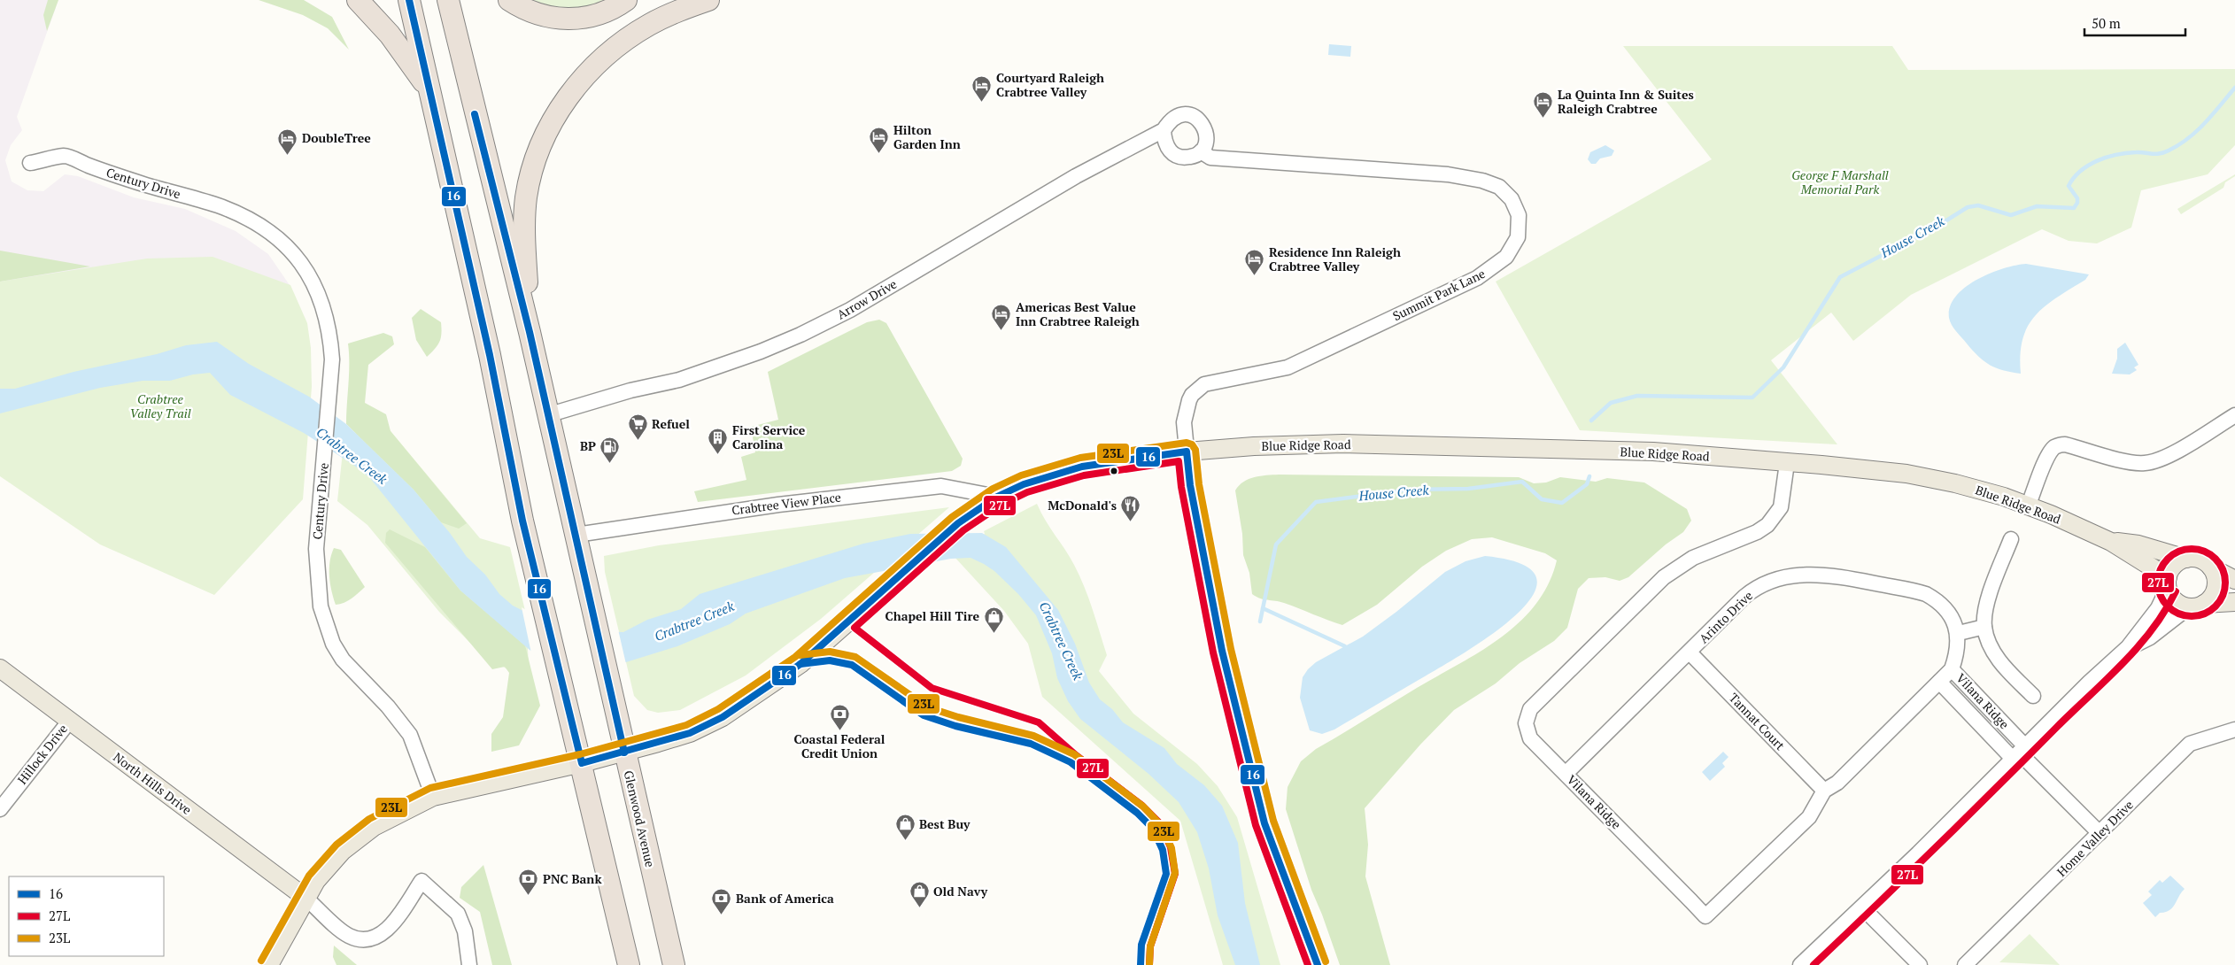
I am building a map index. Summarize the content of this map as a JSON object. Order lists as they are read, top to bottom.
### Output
{
  "streets": {
    "highway": ["Glenwood Avenue"],
    "main road": ["Blue Ridge Road", "North Hills Drive"],
    "street": [
      "Century Drive",
      "Summit Park Lane",
      "Arrow Drive",
      "Crabtree View Place",
      "Arinto Drive",
      "Vilana Ridge",
      "Tannat Court",
      "Hillock Drive",
      "Home Valley Drive"
    ]
  },
  "crossings": [
    ["Century Drive", "Blue Ridge Road"],
    ["Summit Park Lane", "Arrow Drive"],
    ["Summit Park Lane", "Blue Ridge Road"],
    ["Arrow Drive", "Glenwood Avenue"],
    ["Blue Ridge Road", "Crabtree View Place"],
    ["Blue Ridge Road", "Vilana Ridge"],
    ["Blue Ridge Road", "North Hills Drive"],
    ["Blue Ridge Road", "Glenwood Avenue"],
    ["Crabtree View Place", "Glenwood Avenue"],
    ["Arinto Drive", "Vilana Ridge"],
    ["Arinto Drive", "Tannat Court"],
    ["Vilana Ridge", "Tannat Court"],
    ["Hillock Drive", "North Hills Drive"]
  ],
  "water": ["House Creek", "Crabtree Creek"],
  "parks": ["George F Marshall Memorial Park", "Crabtree Valley Trail"],
  "places": {
    "hotel": [
      "Courtyard Raleigh Crabtree Valley",
      "La Quinta Inn & Suites Raleigh Crabtree",
      "Hilton Garden Inn",
      "DoubleTree",
      "Residence Inn Raleigh Crabtree Valley",
      "Americas Best Value Inn Crabtree Raleigh"
    ],
    "supermarket": ["Refuel"],
    "building": ["First Service Carolina"],
    "fuel station": ["BP"],
    "restaurant": ["McDonald's"],
    "shop": ["Chapel Hill Tire", "Best Buy", "Old Navy"],
    "bank": ["Coastal Federal Credit Union", "PNC Bank", "Bank of America"]
  },
  "lines": ["transit line 16", "transit line 23L", "transit line 27L"],
  "legend": ["16", "27L", "23L"],
  "scale_bar": "50 m"
}
